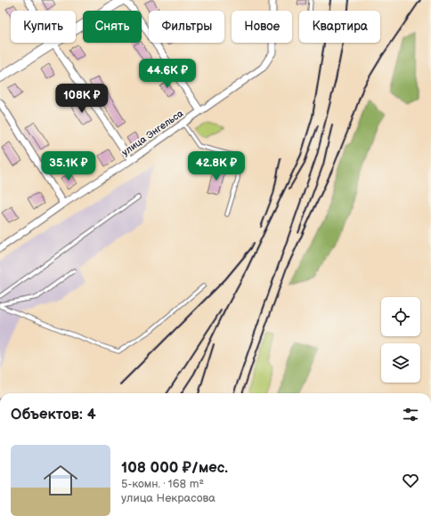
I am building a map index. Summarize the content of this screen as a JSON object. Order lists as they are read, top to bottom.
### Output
{
  "streets": {
    "street": ["улица Энгельса"]
  },
  "page": {
    "chip": [
      "Купить",
      "Снять",
      "Фильтры",
      "Новое",
      "Квартира"
    ],
    "price": [
      "44.6K ₽",
      "108K ₽",
      "35.1K ₽",
      "42.8K ₽"
    ],
    "heading": "Объектов: 4",
    "list": [
      {
        "name": "108 000 ₽/мес.",
        "note": "5-комн. · 168 m² · улица Некрасова"
      }
    ]
  }
}
